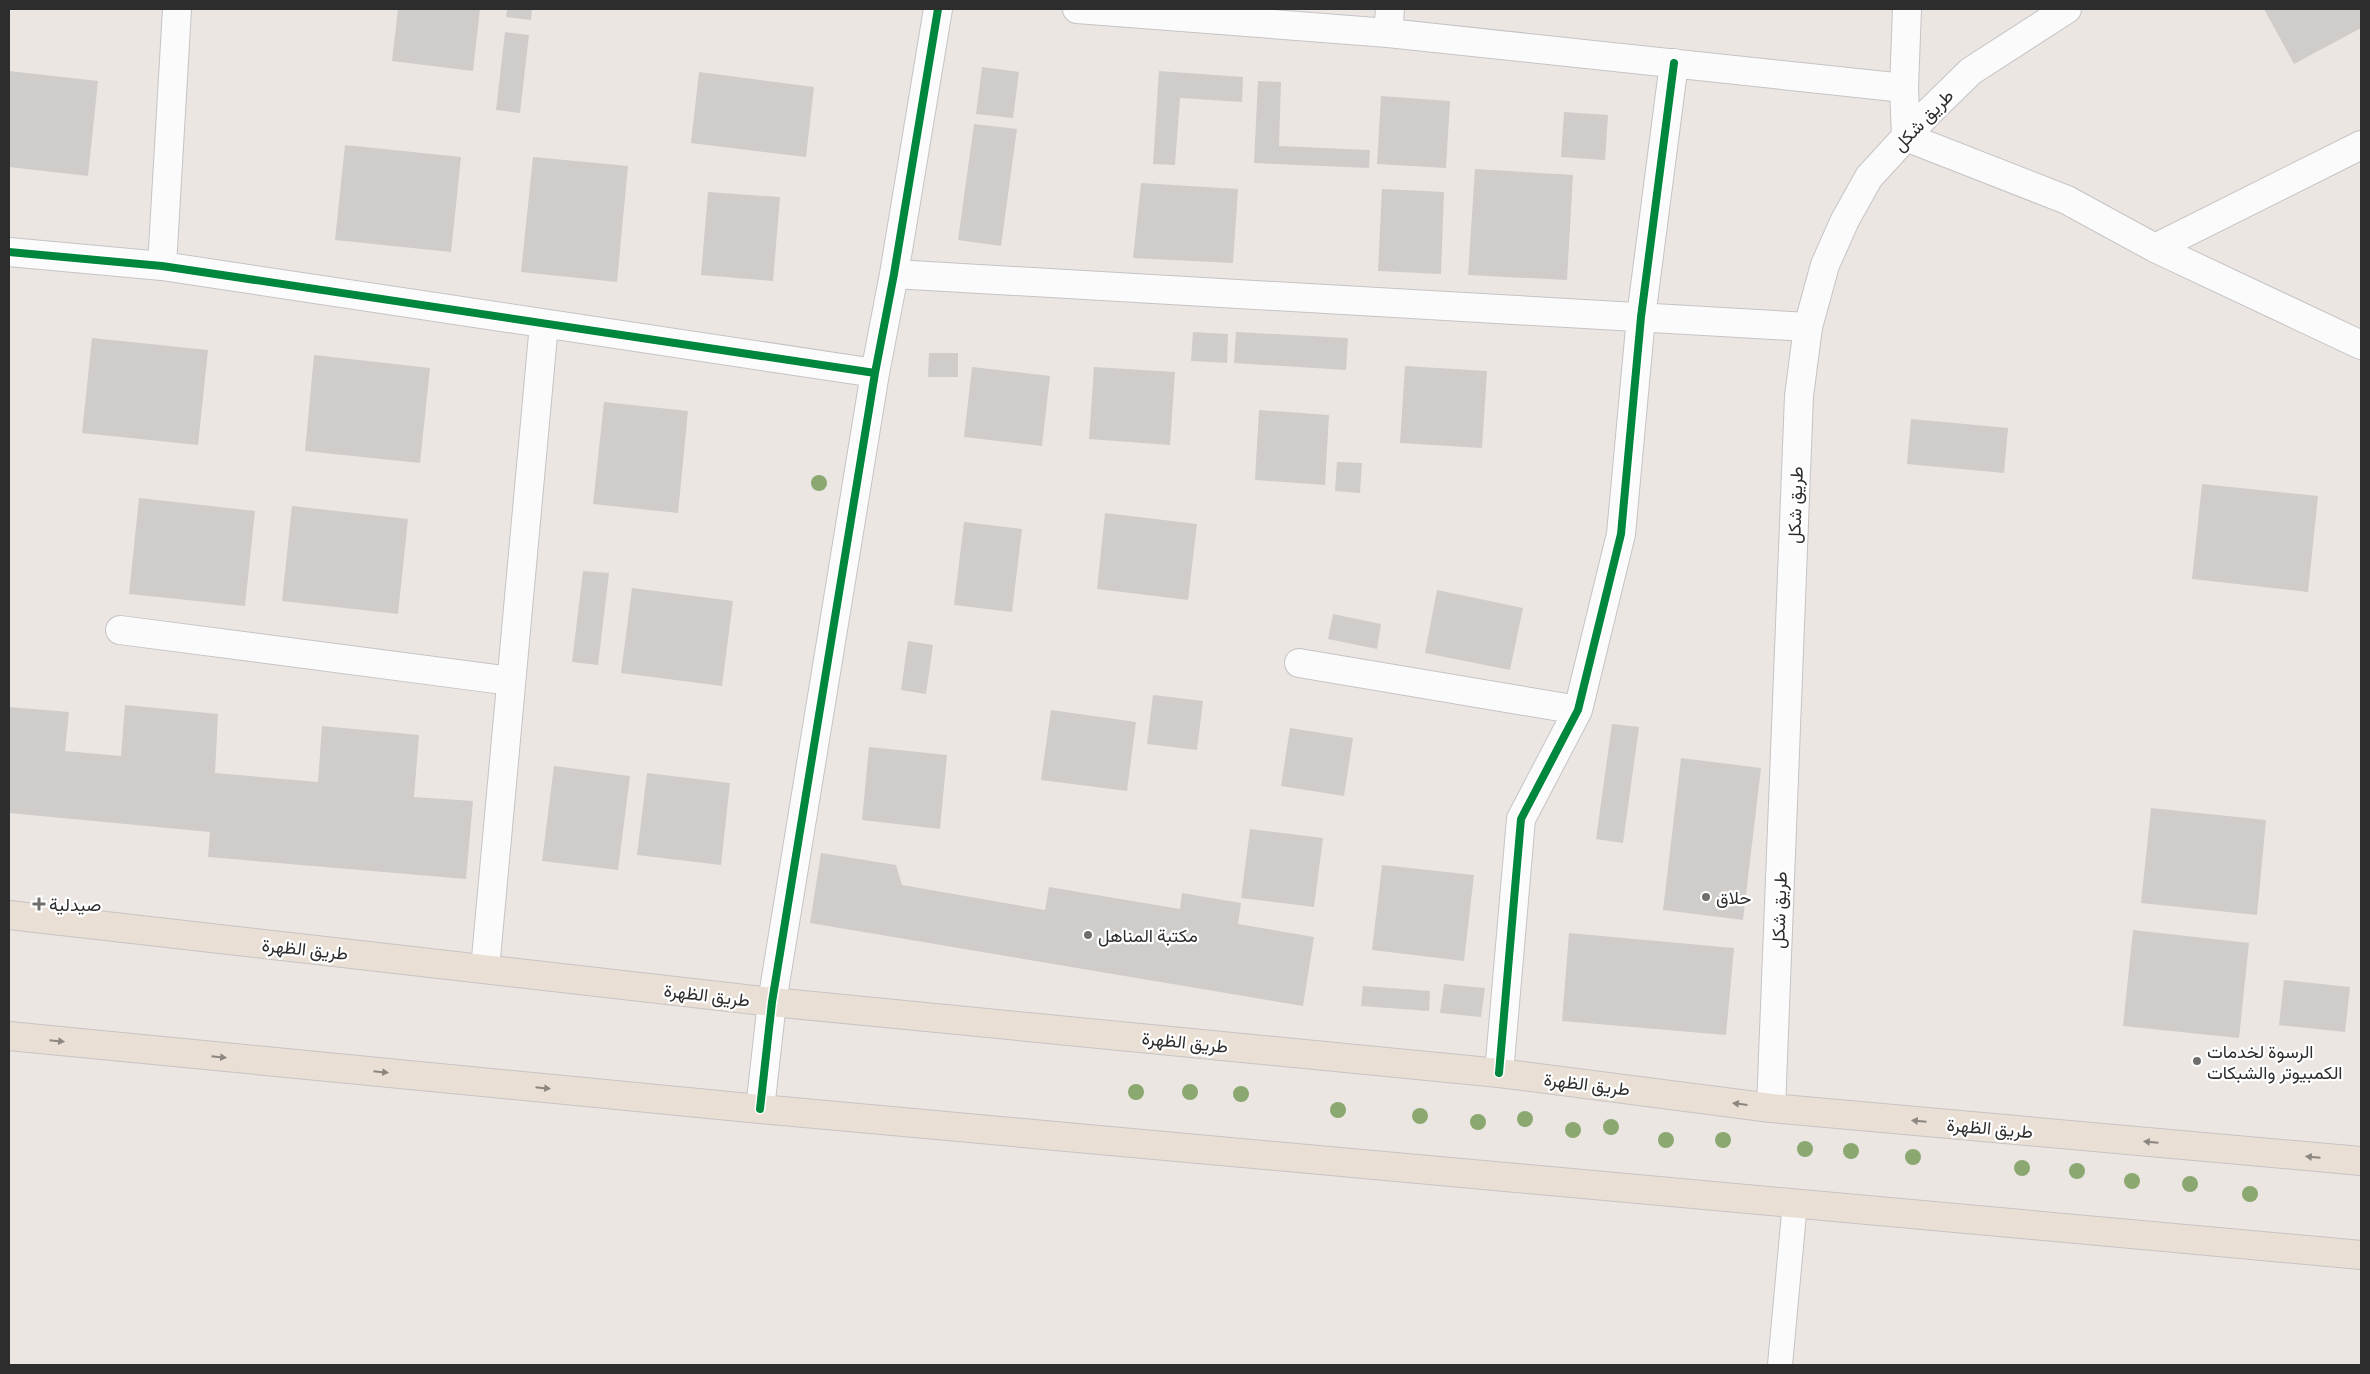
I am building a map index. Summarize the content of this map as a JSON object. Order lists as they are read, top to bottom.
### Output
{
  "streets": {
    "main road": ["طريق الظهرة"],
    "street": ["طريق شكل"]
  },
  "crossings": [
    ["طريق شكل", "طريق الظهرة"]
  ],
  "places": {
    "other": ["حلاق", "مكتبة المناهل", "الرسوة لخدمات الكمبيوتر والشبكات"],
    "health": ["صيدلية"]
  }
}
